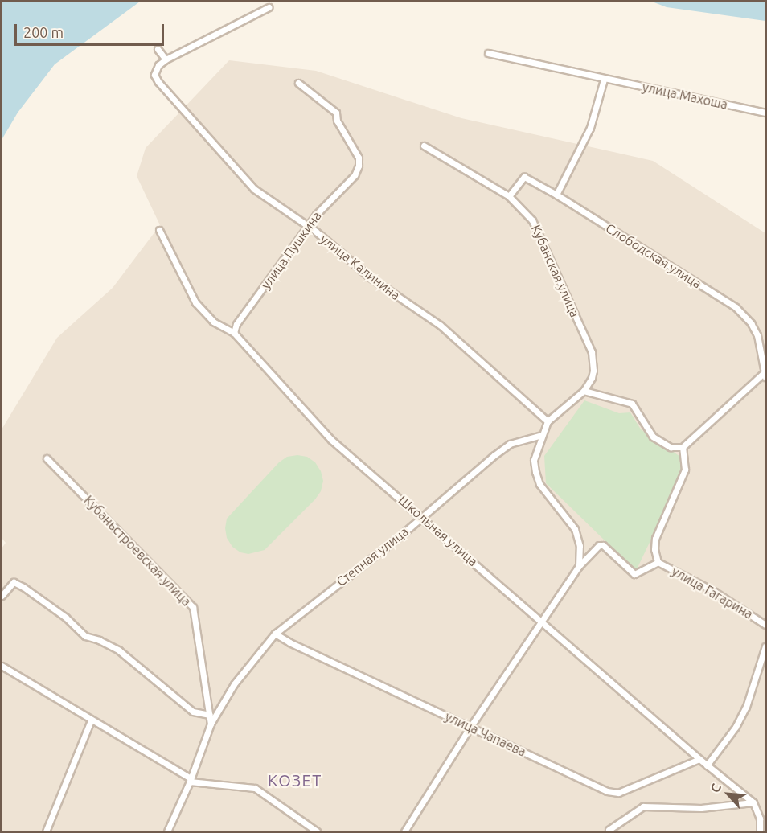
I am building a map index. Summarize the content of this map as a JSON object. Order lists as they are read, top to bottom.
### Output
{
  "streets": {
    "street": [
      "улица Махоша",
      "улица Пушкина",
      "Слободская улица",
      "улица Калинина",
      "Кубанская улица",
      "Школьная улица",
      "Кубаньстроевская улица",
      "Степная улица",
      "улица Гагарина",
      "улица Чапаева"
    ]
  },
  "crossings": [
    ["улица Пушкина", "улица Калинина"],
    ["улица Пушкина", "Школьная улица"],
    ["Слободская улица", "Кубанская улица"],
    ["Школьная улица", "Степная улица"],
    ["Школьная улица", "улица Чапаева"],
    ["Кубаньстроевская улица", "Степная улица"],
    ["Степная улица", "улица Чапаева"]
  ],
  "districts": ["КОЗЕТ"],
  "scale_bar": "200 m",
  "north": "top left"
}
